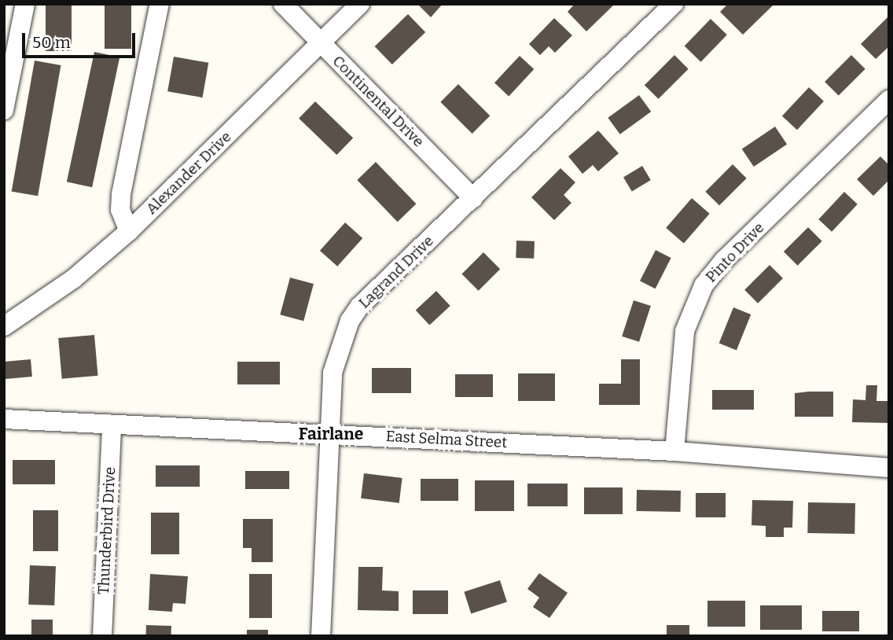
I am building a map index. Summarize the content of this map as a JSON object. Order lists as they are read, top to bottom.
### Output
{
  "streets": {
    "street": [
      "Continental Drive",
      "Alexander Drive",
      "Pinto Drive",
      "Lagrand Drive",
      "East Selma Street",
      "Thunderbird Drive"
    ]
  },
  "crossings": [
    ["Continental Drive", "Alexander Drive"],
    ["Continental Drive", "Lagrand Drive"],
    ["Pinto Drive", "East Selma Street"],
    ["Lagrand Drive", "East Selma Street"],
    ["East Selma Street", "Thunderbird Drive"]
  ],
  "districts": ["Fairlane"],
  "scale_bar": "50 m"
}
